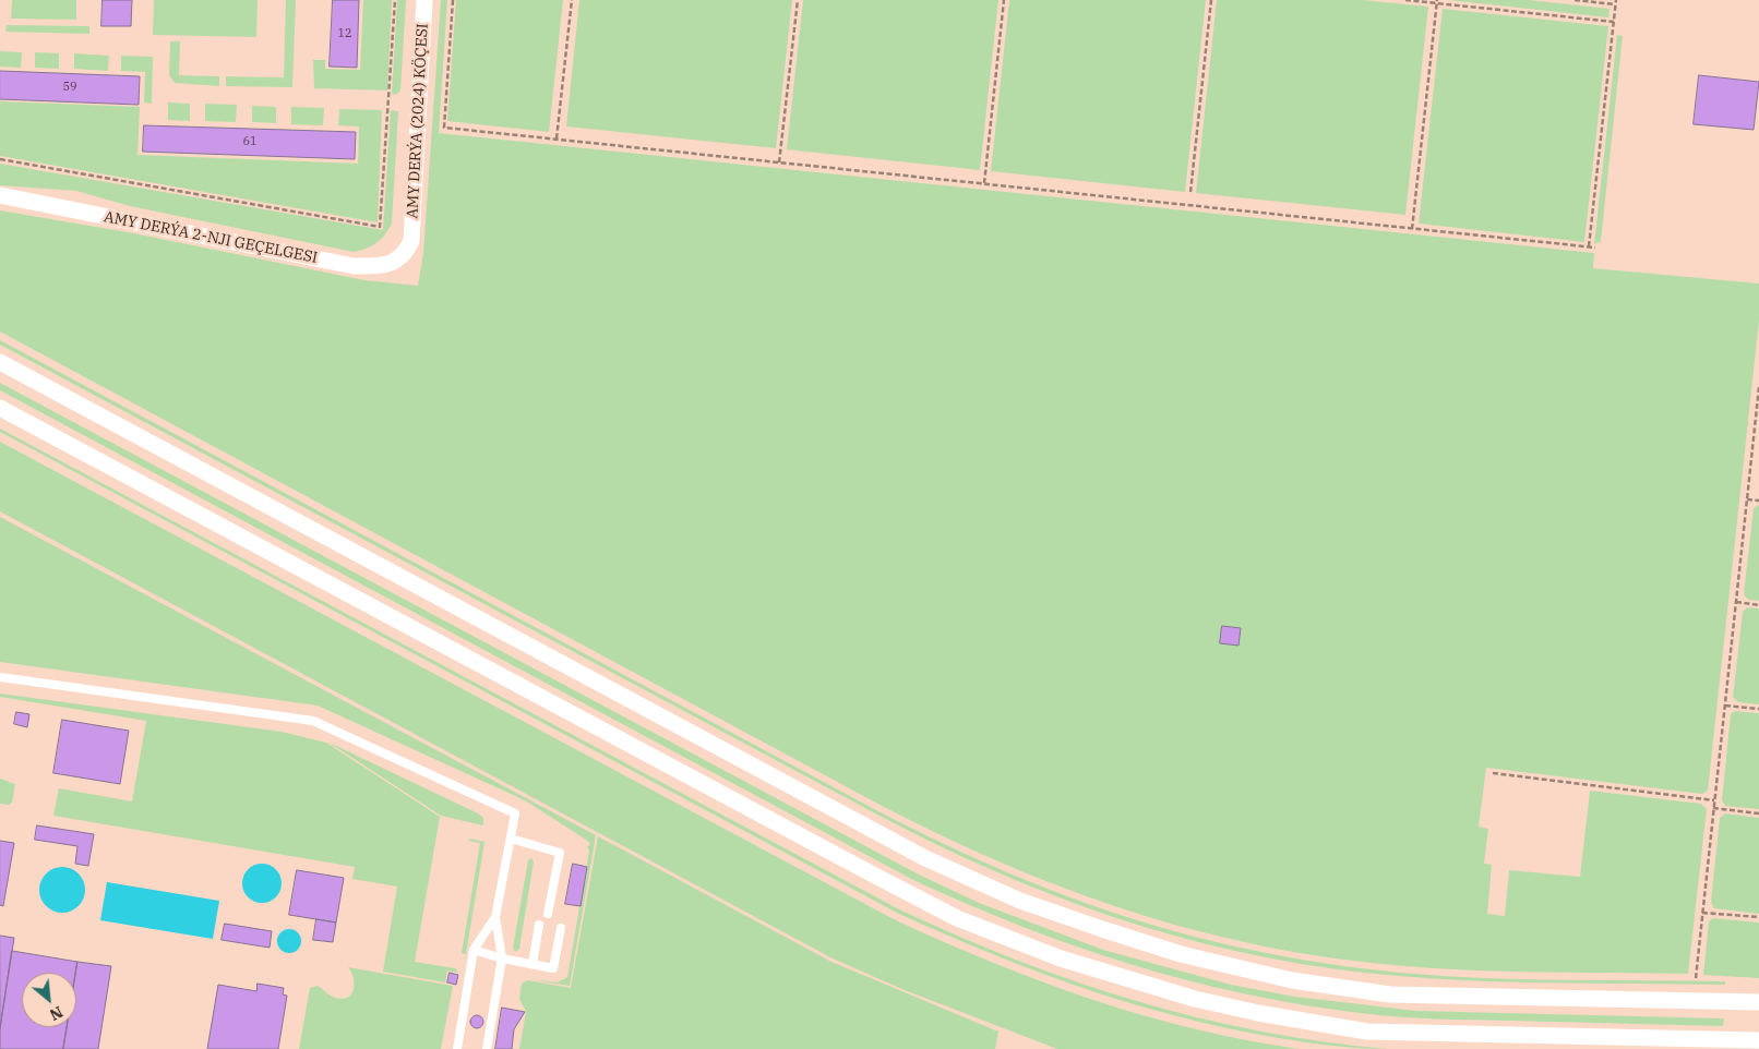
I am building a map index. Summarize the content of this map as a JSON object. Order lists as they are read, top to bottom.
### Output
{
  "streets": {
    "street": ["AMY DERÝA (2024) KÖÇESI", "AMY DERÝA 2-NJI GEÇELGESI"]
  },
  "crossings": [
    ["AMY DERÝA (2024) KÖÇESI", "AMY DERÝA 2-NJI GEÇELGESI"]
  ],
  "house_numbers": ["12", "59", "61"],
  "north": "bottom right"
}
